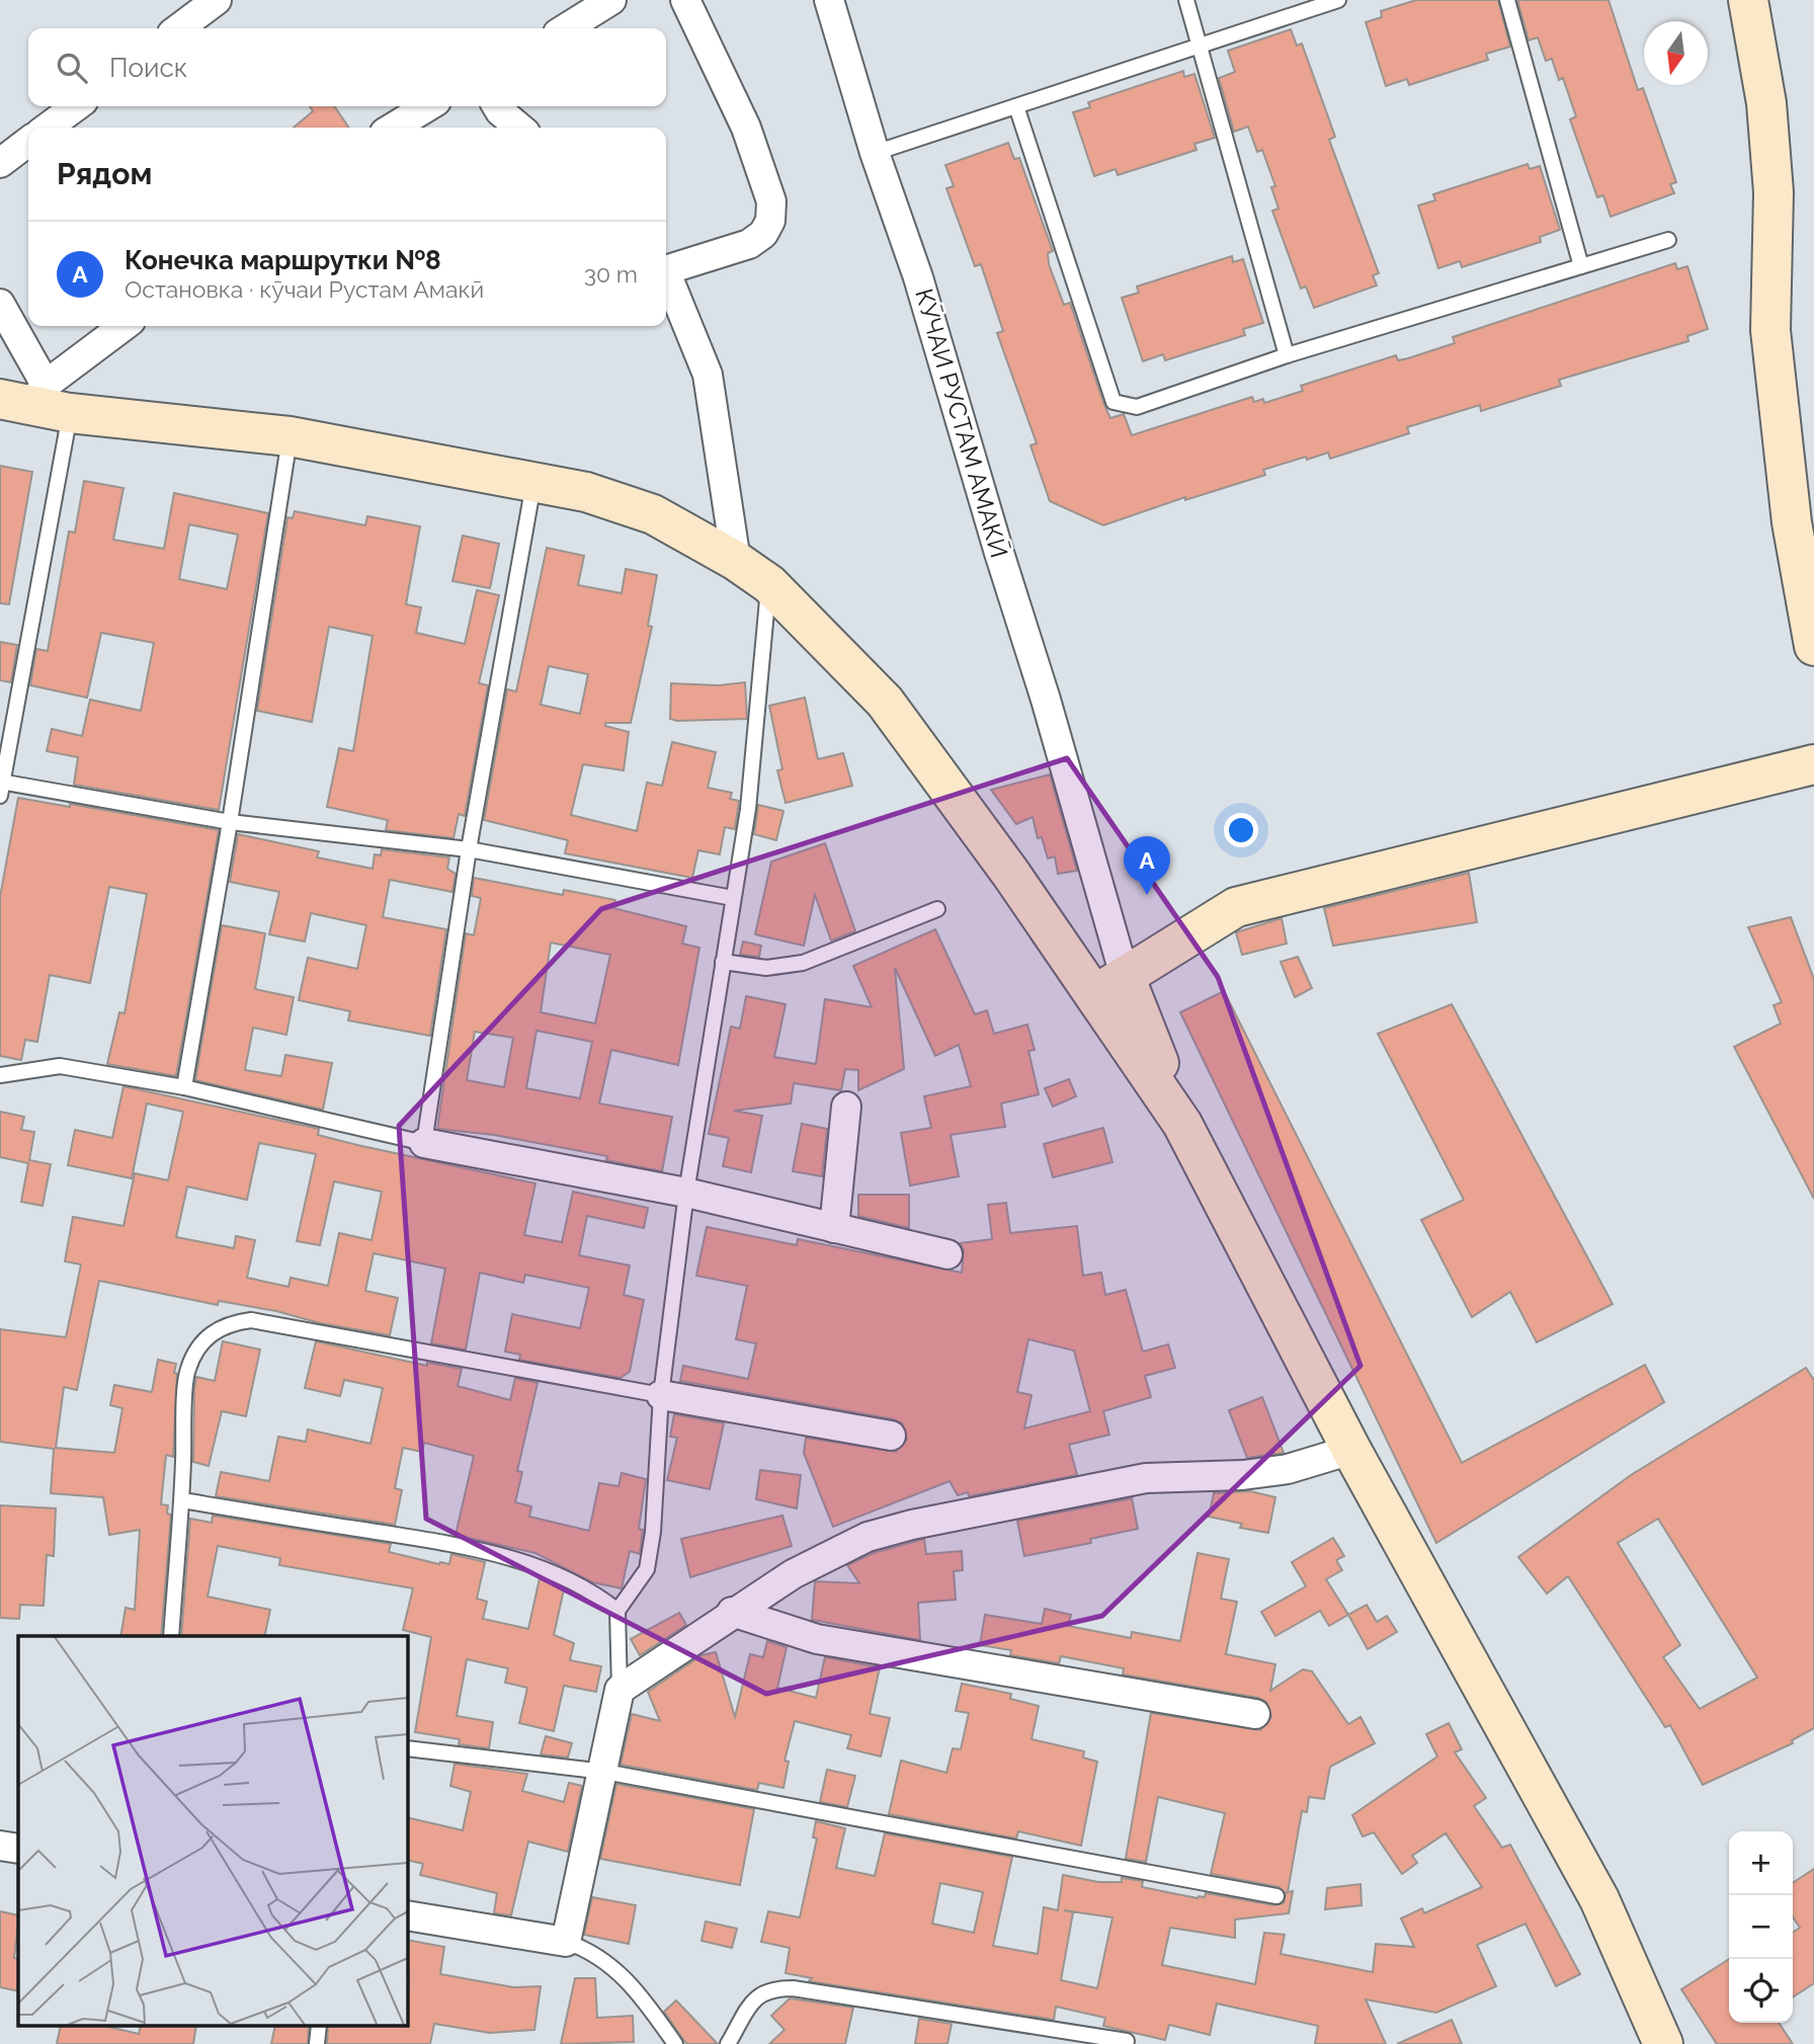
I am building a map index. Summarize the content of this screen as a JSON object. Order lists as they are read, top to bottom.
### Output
{
  "streets": {
    "street": ["КӮЧАИ РУСТАМ АМАКӢ"]
  },
  "north": "bottom",
  "page": {
    "search": "Поиск",
    "heading": "Рядом",
    "list": [
      {
        "mark": "A",
        "name": "Конечка маршрутки №8",
        "note": "Остановка · кӯчаи Рустам Амакӣ",
        "value": "30 m"
      }
    ],
    "pins": "A",
    "map_buttons": ["+", "−"]
  }
}
